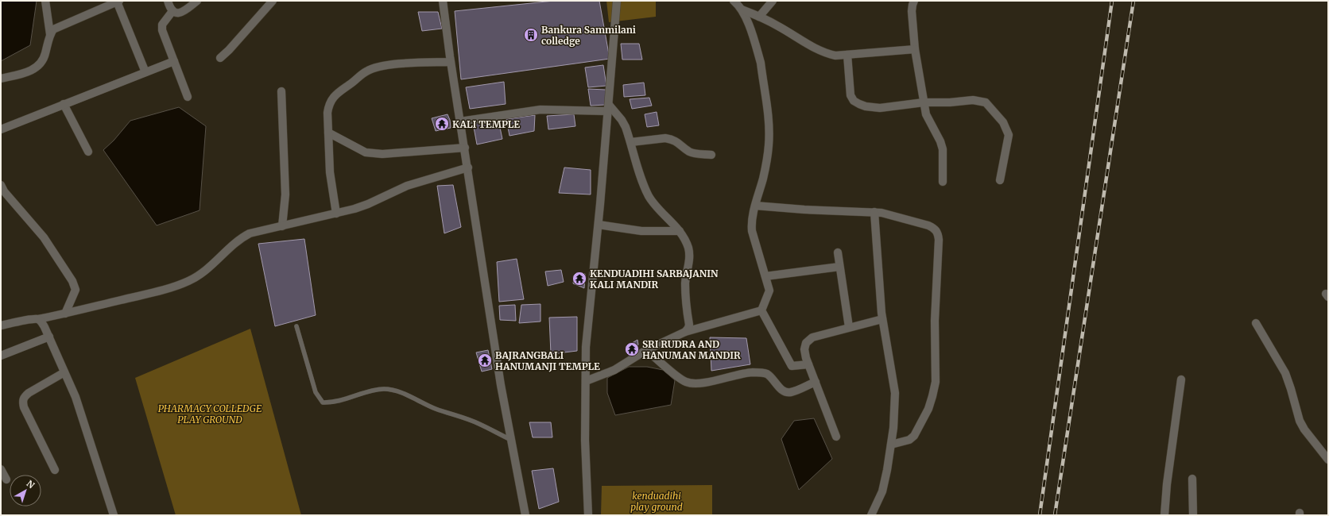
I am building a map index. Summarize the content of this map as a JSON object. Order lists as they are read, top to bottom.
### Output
{
  "parks": ["PHARMACY COLLEDGE PLAY GROUND", "kenduadihi play ground"],
  "places": {
    "building": ["Bankura Sammilani colledge"],
    "temple": [
      "KALI TEMPLE",
      "KENDUADIHI SARBAJANIN KALI MANDIR",
      "SRI RUDRA AND HANUMAN MANDIR",
      "BAJRANGBALI HANUMANJI TEMPLE"
    ]
  },
  "north": "top right"
}
